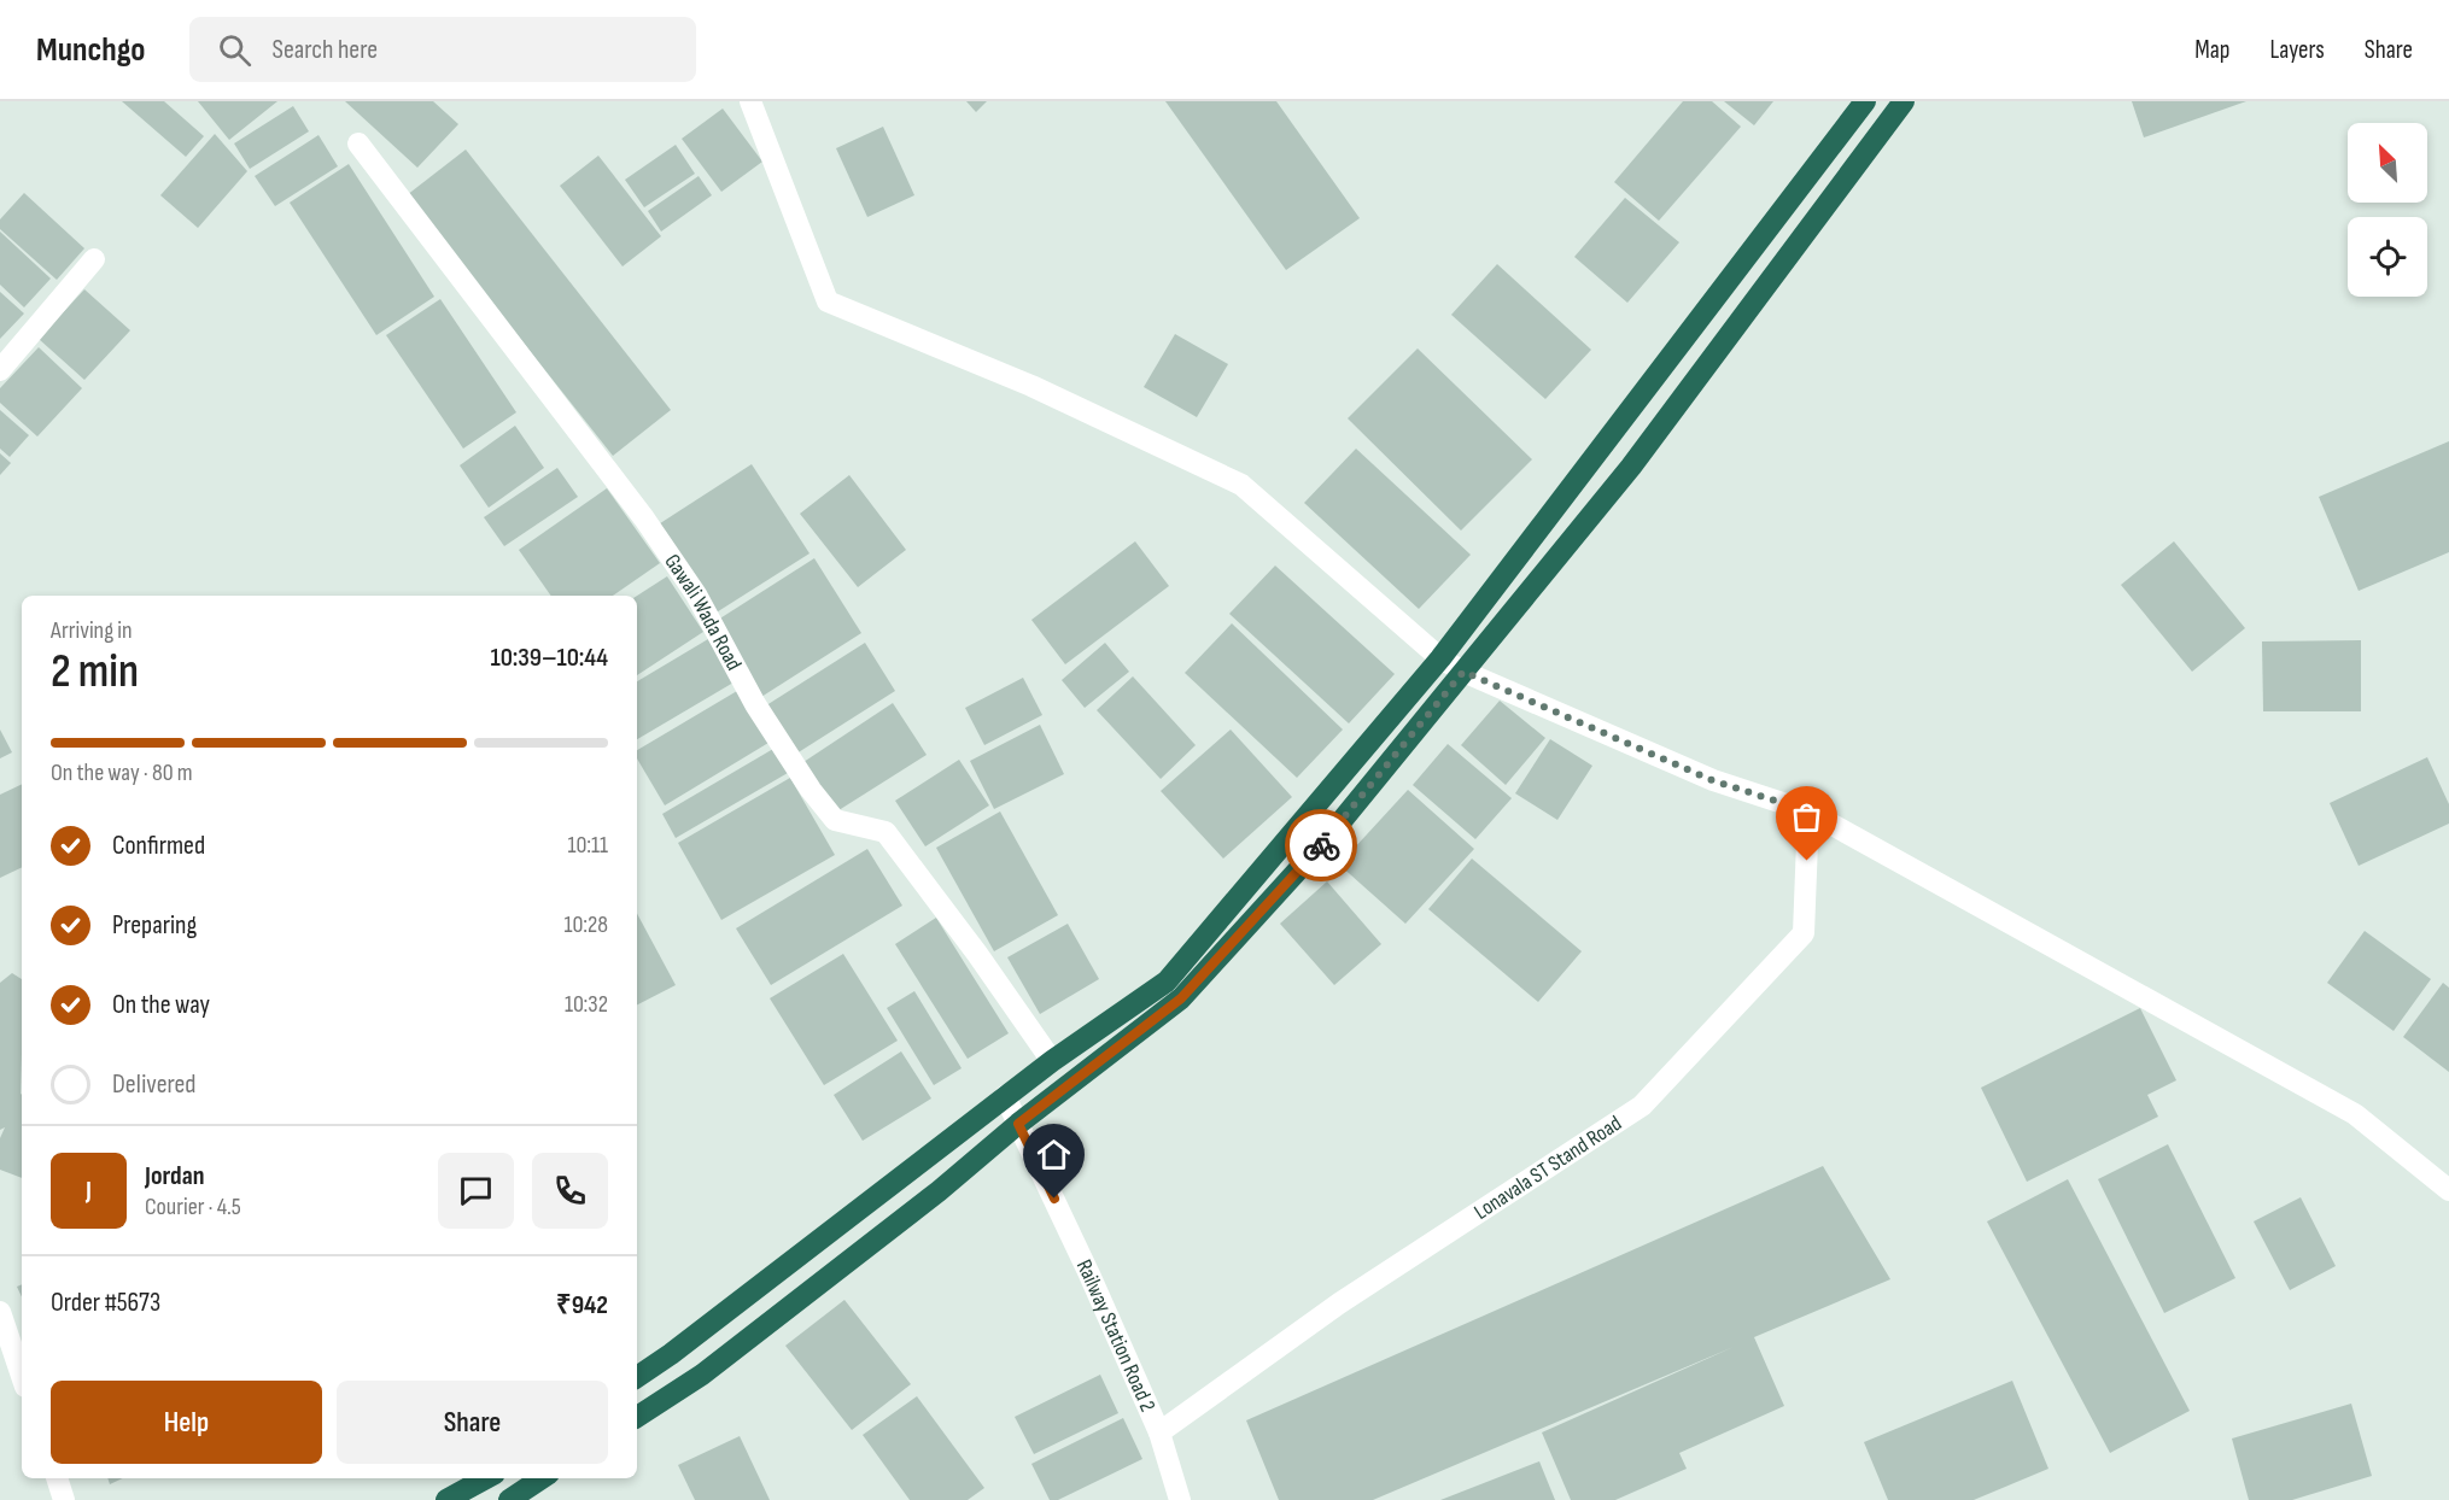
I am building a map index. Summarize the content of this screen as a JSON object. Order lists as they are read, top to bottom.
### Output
{
  "streets": {
    "street": ["Gawali Wada Road", "Lonavala ST Stand Road", "Railway Station Road 2"]
  },
  "crossings": [
    ["Lonavala ST Stand Road", "Railway Station Road 2"]
  ],
  "north": "top left",
  "page": {
    "header": "Munchgo",
    "search": "Search here",
    "nav": ["Map", "Layers", "Share"],
    "heading": ["2 min", "Arriving in", "10:39–10:44"],
    "panel": [
      "Jordan",
      "Courier · 4.5",
      "Order #5673",
      "₹942"
    ],
    "bar": "On the way · 80 m",
    "list": [
      ["Confirmed", "10:11"],
      ["Preparing", "10:28"],
      ["On the way", "10:32"],
      "Delivered"
    ],
    "round": "J",
    "buttons": ["Help", "Share"]
  }
}
